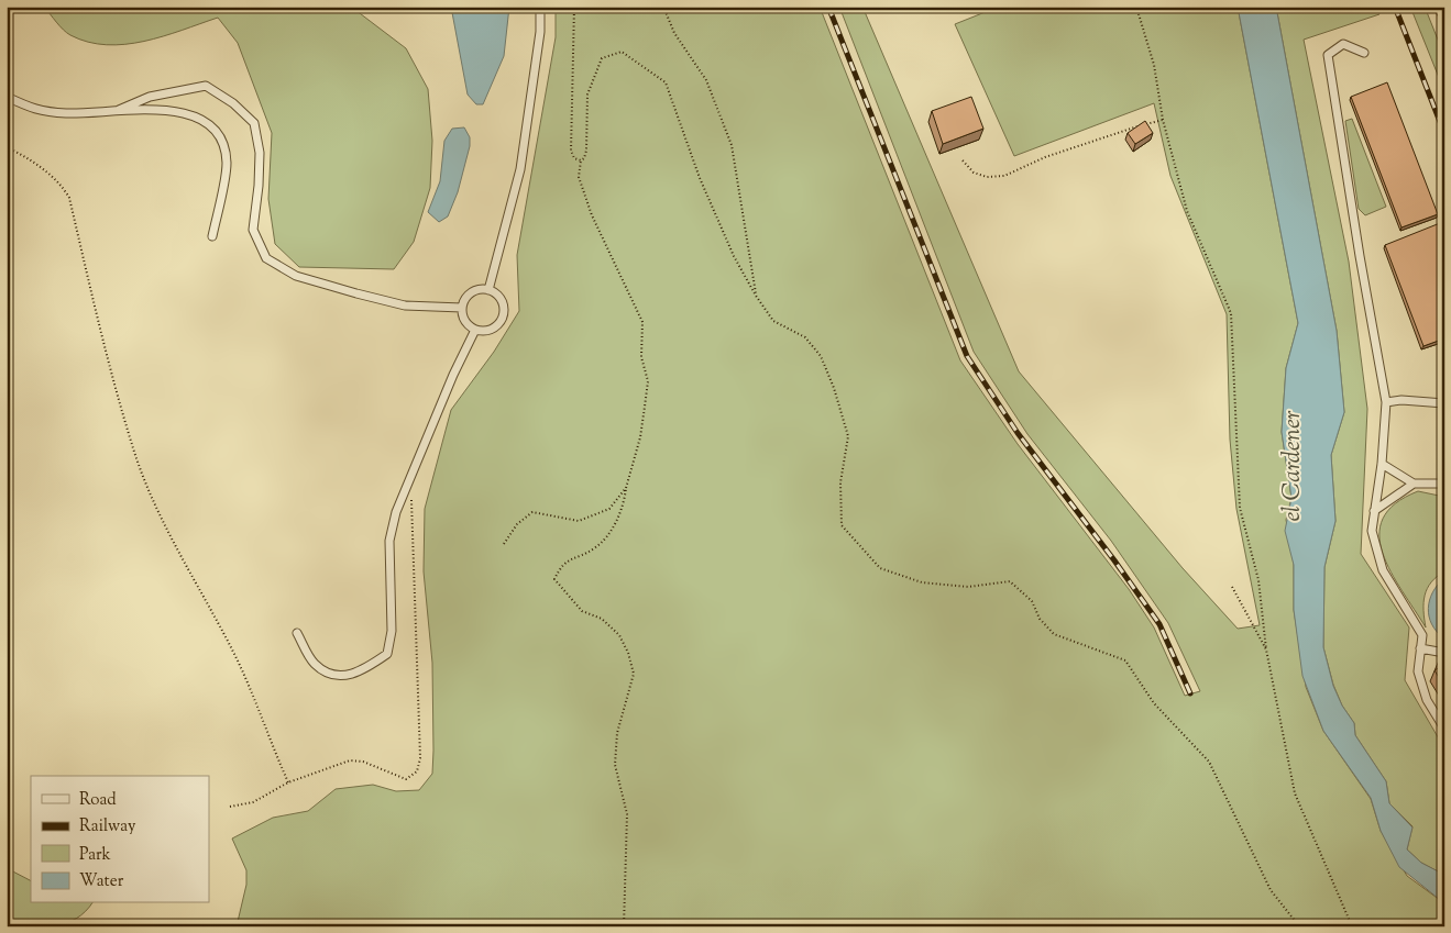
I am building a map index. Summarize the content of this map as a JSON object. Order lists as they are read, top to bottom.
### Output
{
  "water": ["el Cardener"],
  "legend": [
    "Road",
    "Railway",
    "Park",
    "Water"
  ]
}
